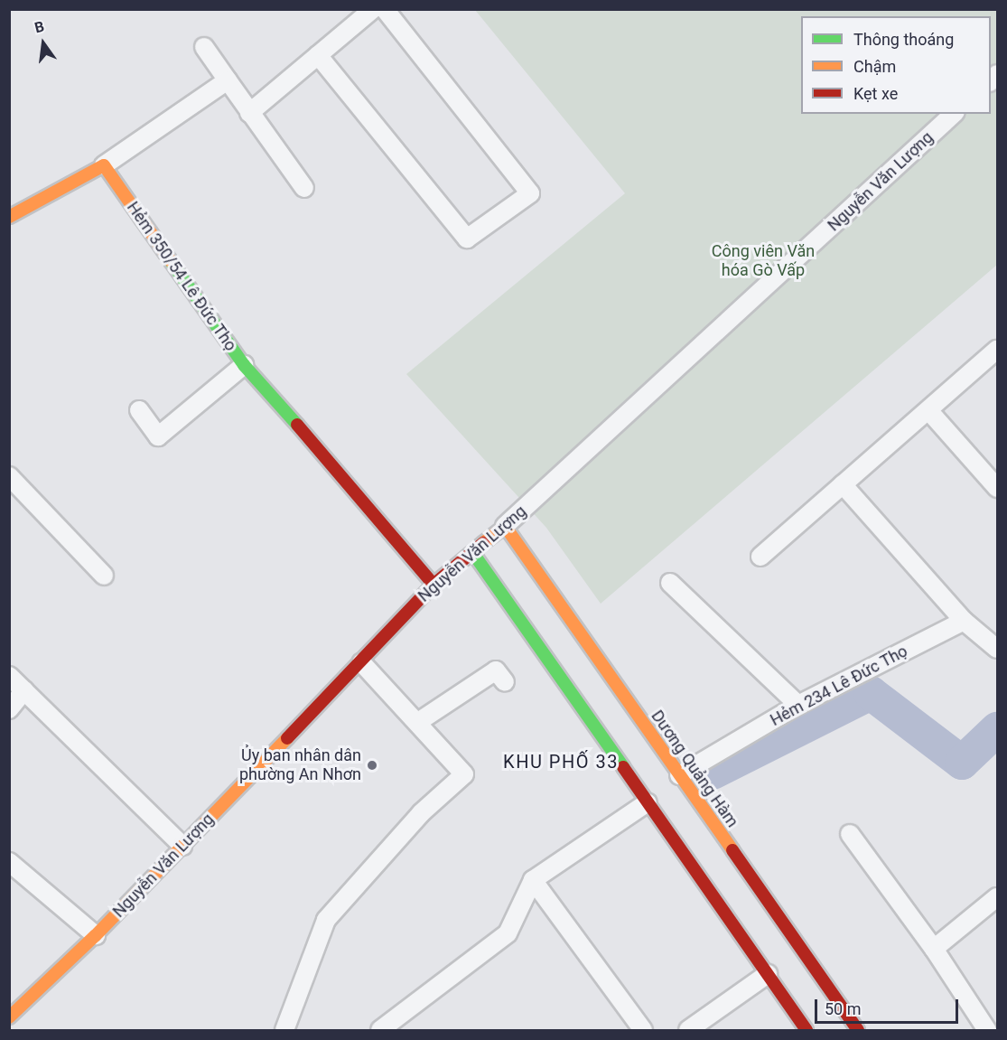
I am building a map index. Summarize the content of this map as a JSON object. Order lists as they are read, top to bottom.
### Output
{
  "streets": {
    "street": [
      "Nguyễn Văn Lượng",
      "Hẻm 350/54 Lê Đức Thọ",
      "Hẻm 234 Lê Đức Thọ",
      "Dương Quảng Hàm"
    ]
  },
  "crossings": [
    ["Nguyễn Văn Lượng", "Hẻm 350/54 Lê Đức Thọ"],
    ["Nguyễn Văn Lượng", "Dương Quảng Hàm"],
    ["Hẻm 234 Lê Đức Thọ", "Dương Quảng Hàm"]
  ],
  "districts": ["KHU PHỐ 33"],
  "parks": ["Công viên Văn hóa Gò Vấp"],
  "places": ["Ủy ban nhân dân phường An Nhơn"],
  "legend": ["Thông thoáng", "Chậm", "Kẹt xe"],
  "scale_bar": "50 m",
  "north": "top"
}
